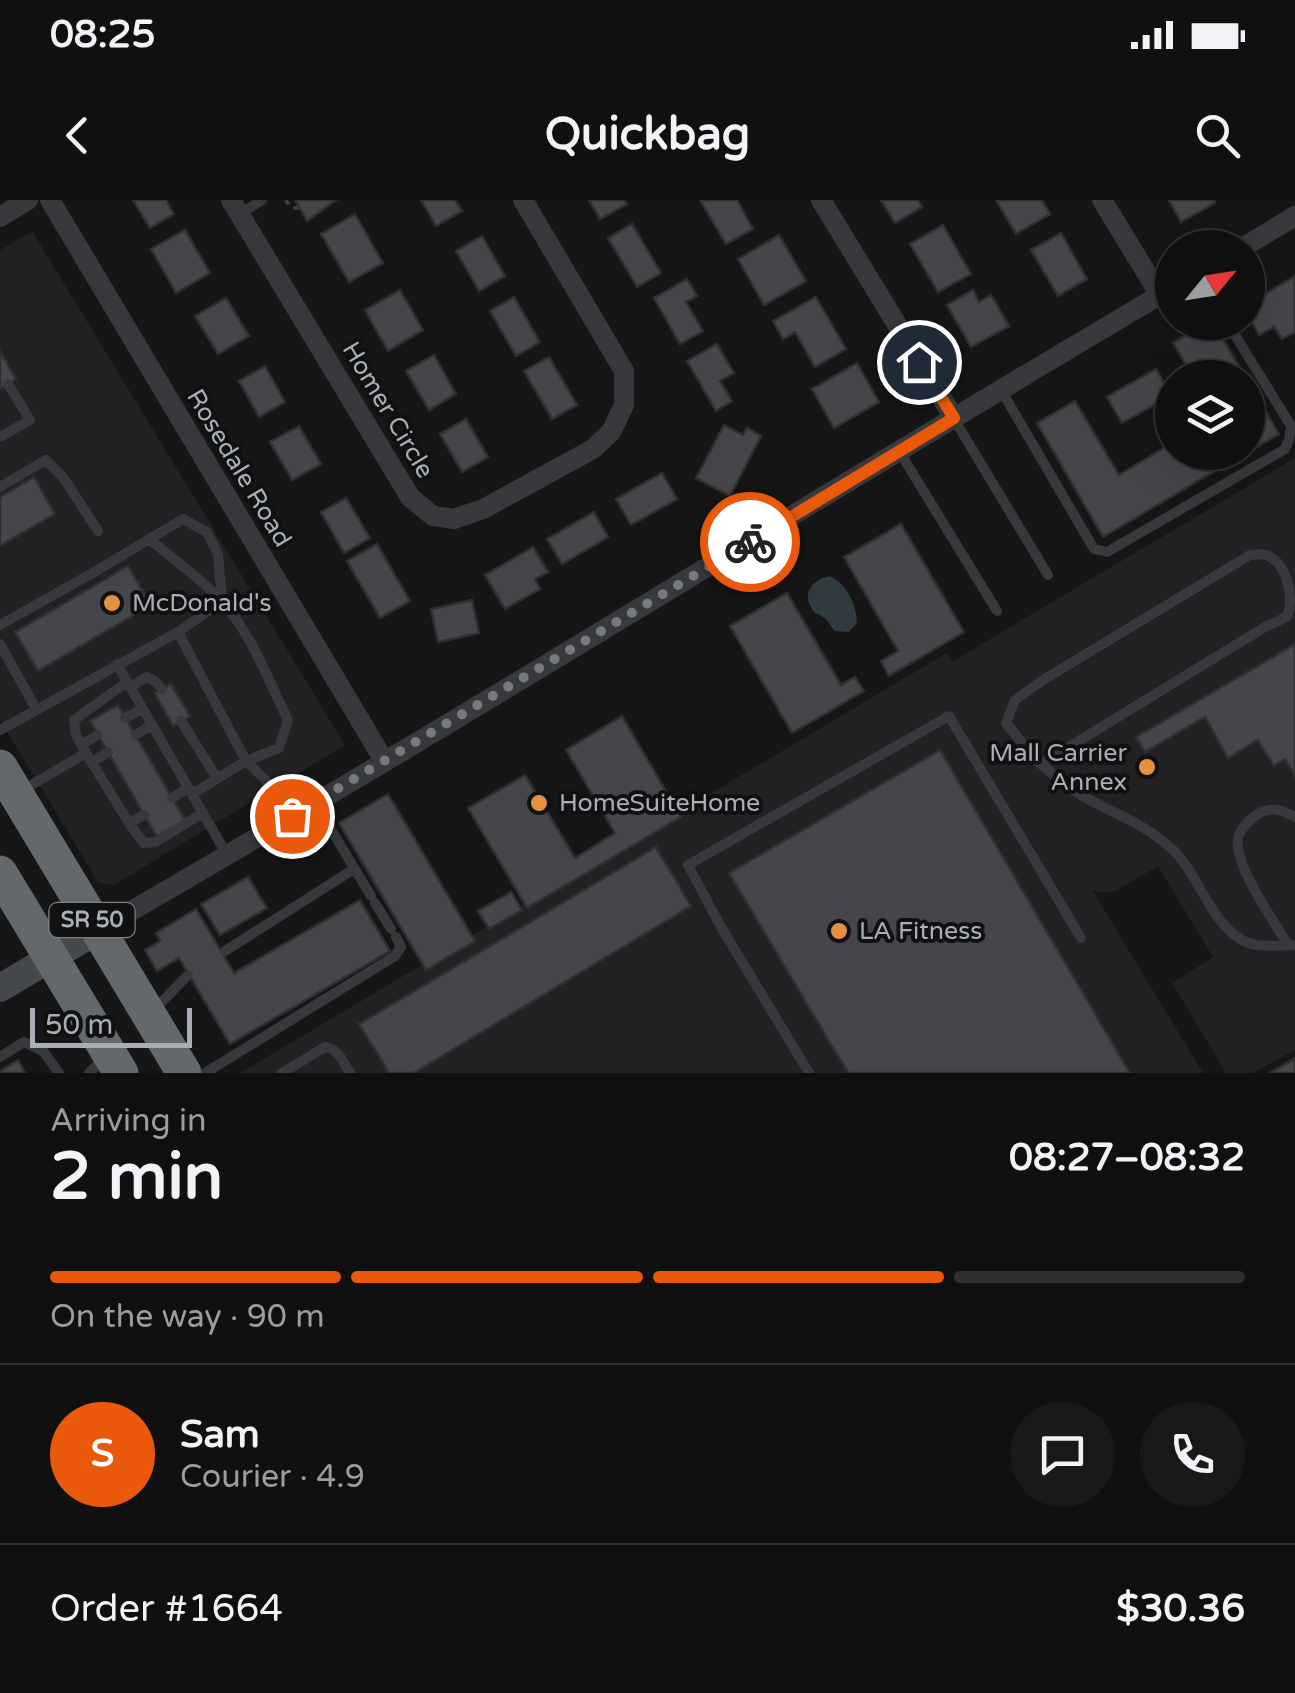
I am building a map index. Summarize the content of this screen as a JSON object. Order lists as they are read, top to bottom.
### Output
{
  "streets": {
    "highway": ["SR 50"],
    "street": ["Homer Circle", "Rosedale Road"]
  },
  "places": [
    "McDonald's",
    "Mall Carrier Annex",
    "HomeSuiteHome",
    "LA Fitness"
  ],
  "scale_bar": "50 m",
  "north": "top right",
  "page": {
    "status": "08:25",
    "header": "Quickbag",
    "scale": "50 m",
    "heading": ["2 min", "Arriving in", "08:27–08:32"],
    "panel": [
      "Sam",
      "Courier · 4.9",
      "Order #1664",
      "$30.36"
    ],
    "bar": "On the way · 90 m",
    "round": "S"
  }
}
